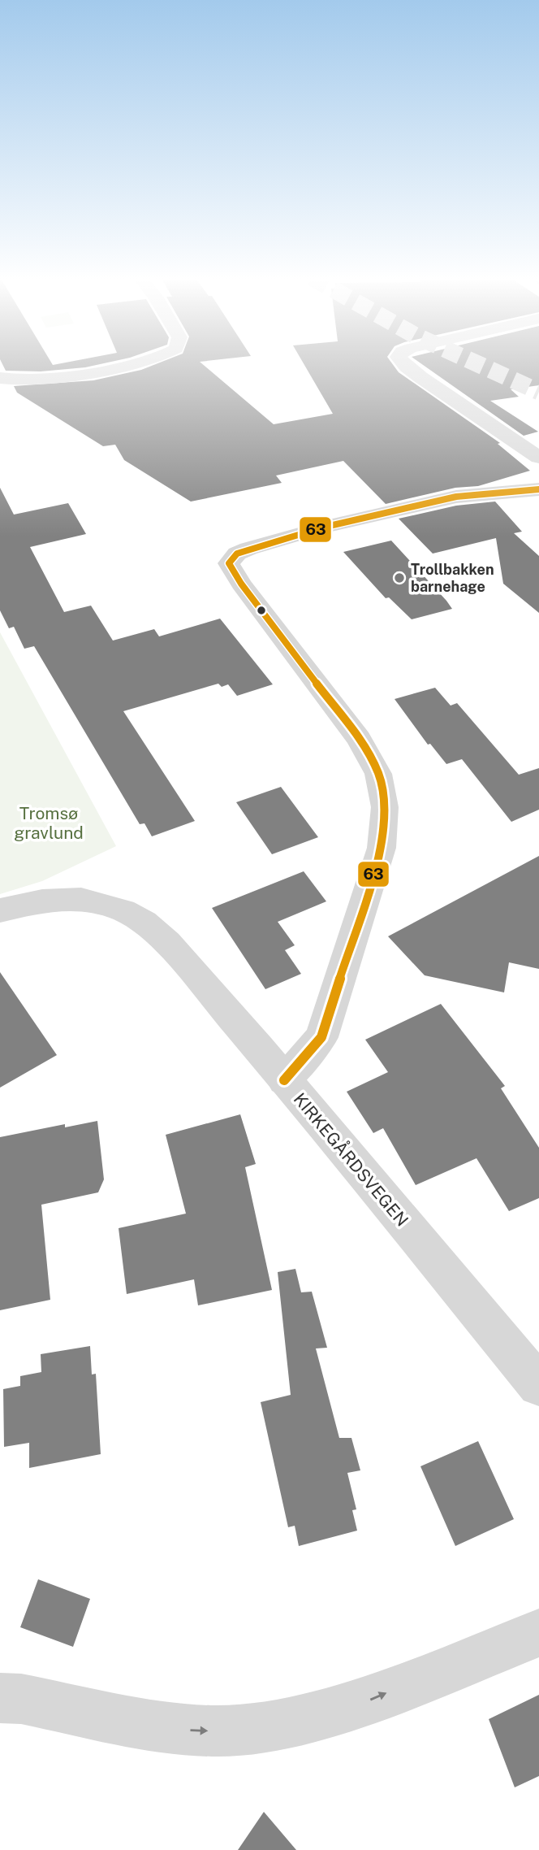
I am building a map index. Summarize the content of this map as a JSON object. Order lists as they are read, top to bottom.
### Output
{
  "streets": {
    "street": ["KIRKEGÅRDSVEGEN"]
  },
  "parks": ["Tromsø gravlund"],
  "places": ["Trollbakken barnehage"],
  "lines": ["transit line 63"]
}
